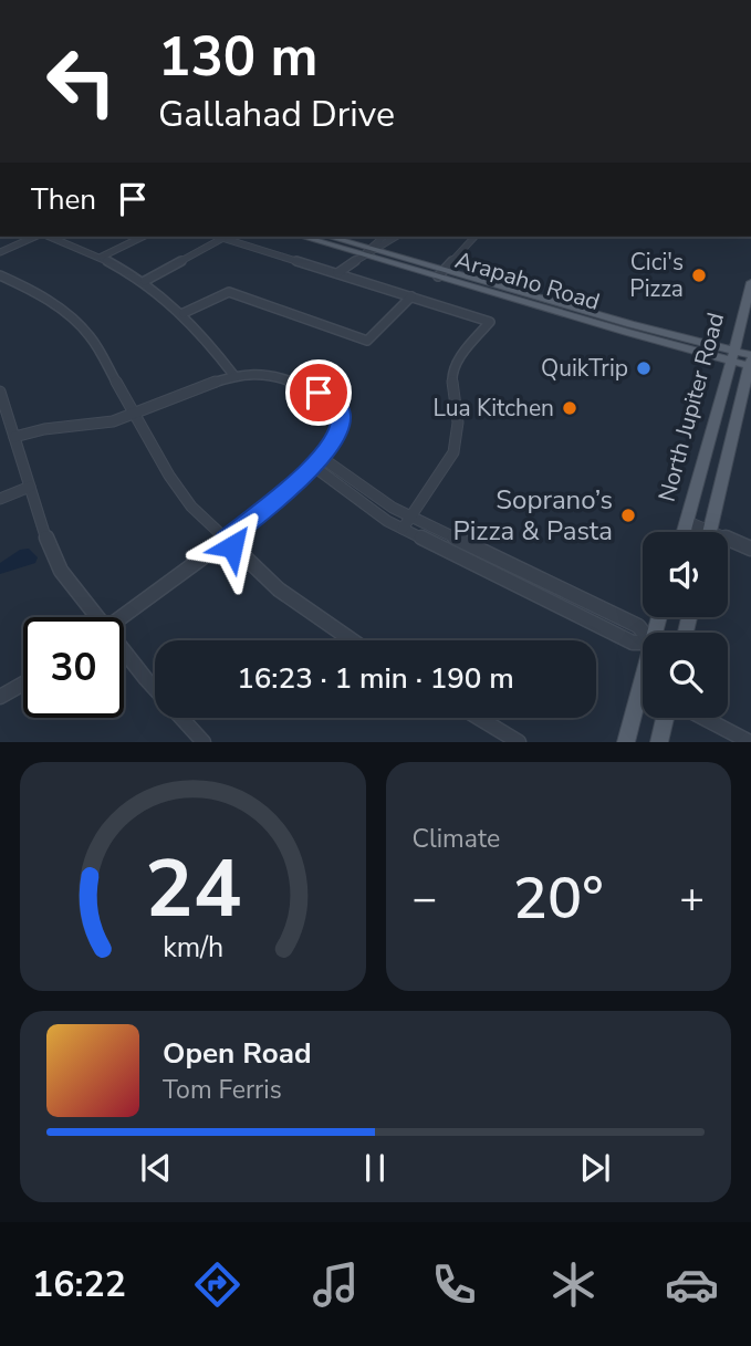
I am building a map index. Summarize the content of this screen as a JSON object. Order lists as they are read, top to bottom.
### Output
{
  "streets": {
    "main road": ["Arapaho Road", "North Jupiter Road"]
  },
  "crossings": [
    ["Arapaho Road", "North Jupiter Road"]
  ],
  "places": [
    "Cici's Pizza",
    "QuikTrip",
    "Lua Kitchen",
    "Soprano’s Pizza & Pasta"
  ],
  "page": {
    "turn": ["130 m", "Gallahad Drive"],
    "then": "Then",
    "limit": "30",
    "trip": "16:23 · 1 min · 190 m",
    "tile": "Climate",
    "heat": ["−", "20°", "+"],
    "song": ["Open Road", "Tom Ferris"],
    "tabs": "16:22",
    "gauge": ["24", "km/h"]
  }
}
